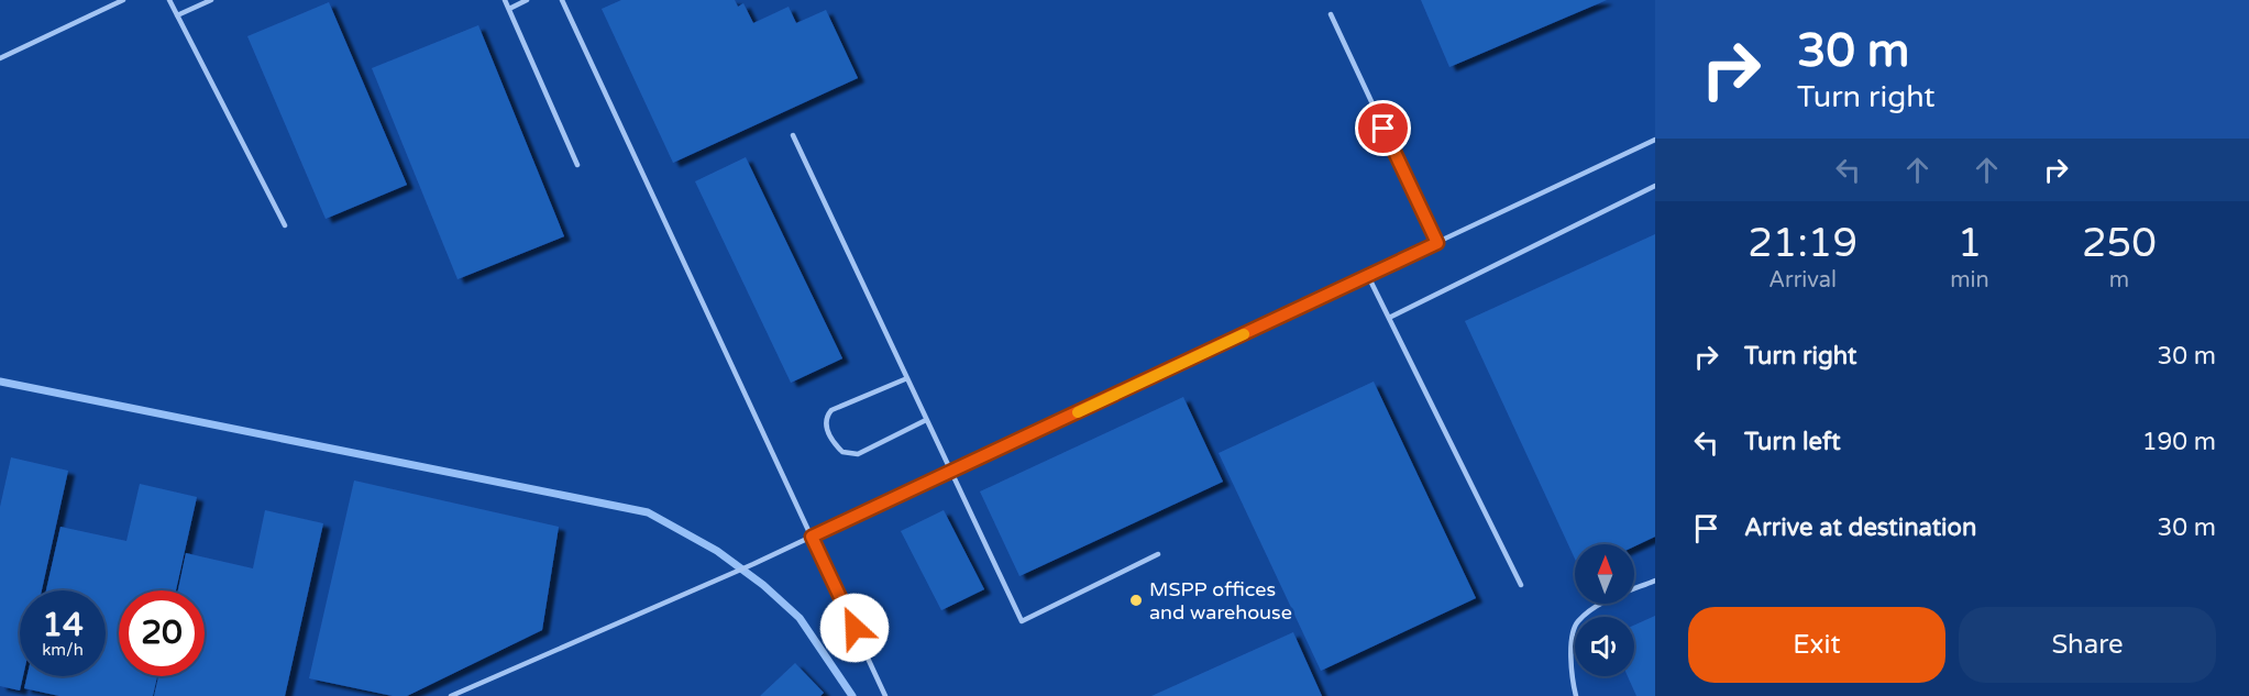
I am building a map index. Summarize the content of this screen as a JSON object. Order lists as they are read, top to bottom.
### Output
{
  "places": ["MSPP offices and warehouse"],
  "north": "top",
  "page": {
    "turn": ["30 m", "Turn right"],
    "eta": [
      "21:19",
      "Arrival",
      "1",
      "min",
      "250",
      "m"
    ],
    "list": [
      {
        "name": "Turn right",
        "value": "30 m"
      },
      {
        "name": "Turn left",
        "value": "190 m"
      },
      {
        "name": "Arrive at destination",
        "value": "30 m"
      }
    ],
    "speed": "14 km/h",
    "limit": "20",
    "buttons": ["Exit", "Share"]
  }
}
